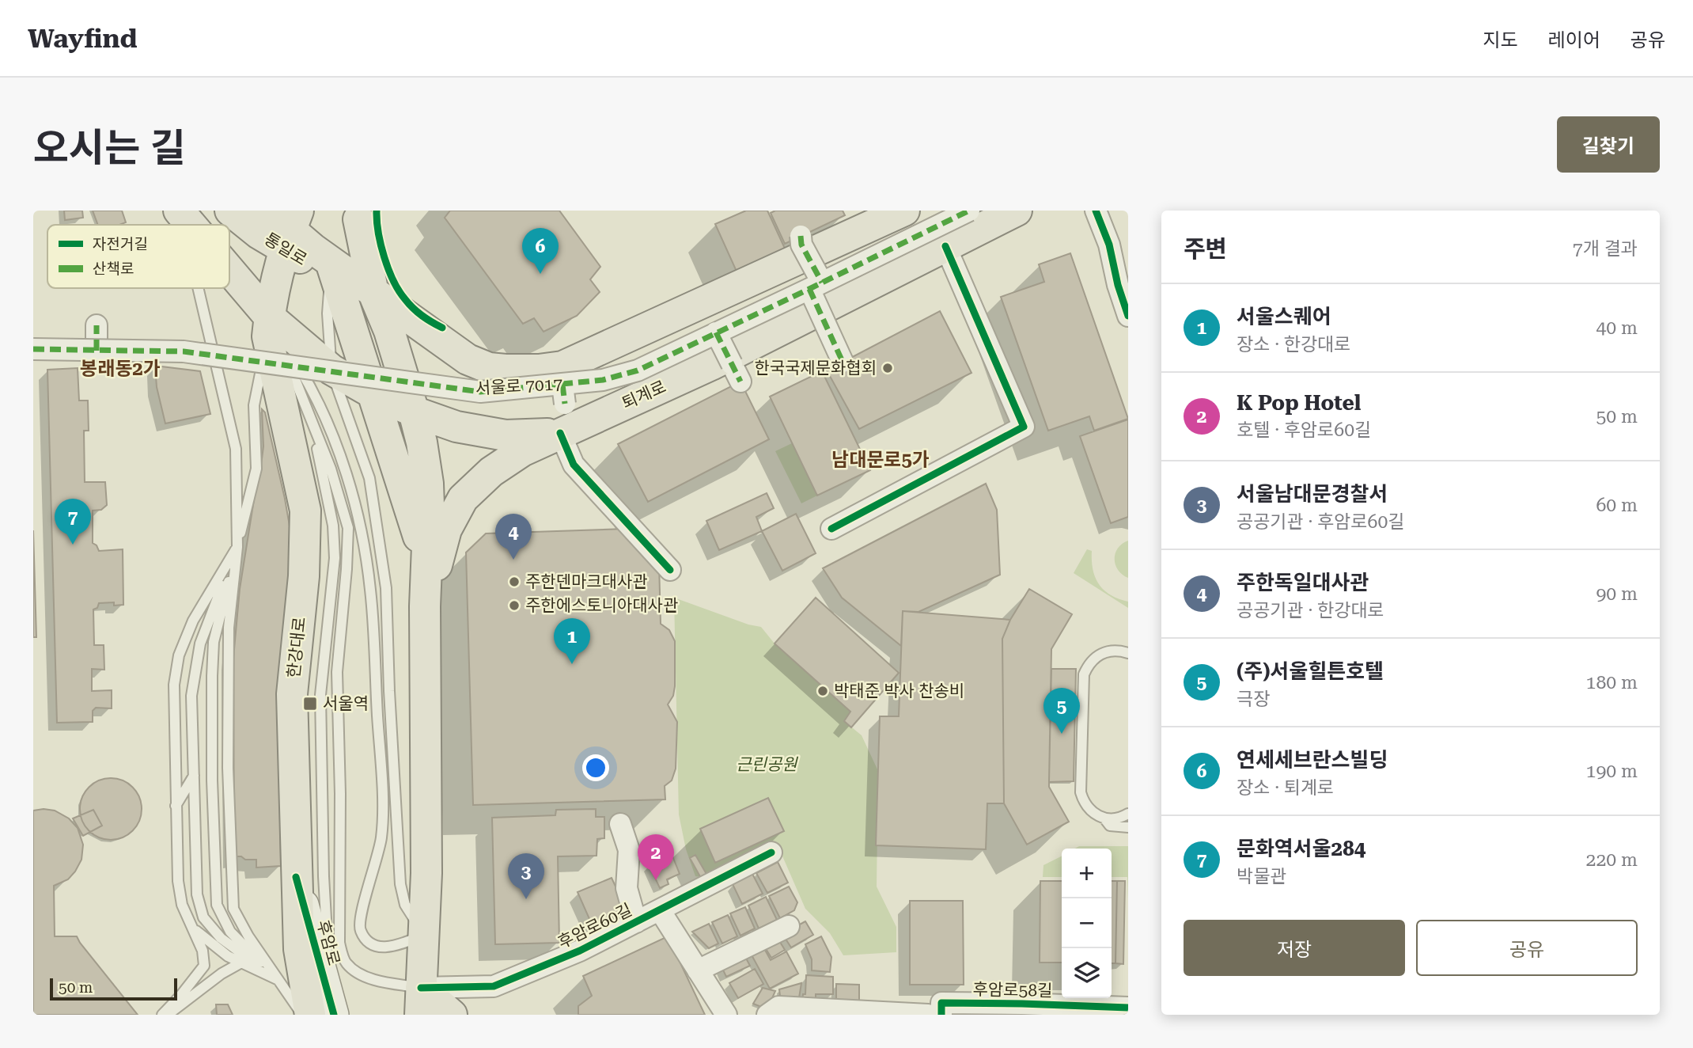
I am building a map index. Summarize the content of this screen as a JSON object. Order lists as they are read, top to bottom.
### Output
{
  "streets": {
    "main road": ["통일로", "퇴계로", "한강대로"],
    "street": ["서울로 7017", "후암로60길", "후암로58길"],
    "cycle path": ["후암로"]
  },
  "crossings": [
    ["퇴계로", "한강대로"]
  ],
  "districts": ["봉래동2가", "남대문로5가"],
  "parks": ["근린공원"],
  "places": {
    "other": [
      "한국국제문화협회",
      "주한덴마크대사관",
      "주한에스토니아대사관",
      "박태준 박사 찬송비"
    ],
    "transit": ["서울역"]
  },
  "legend": ["자전거길", "산책로"],
  "scale_bar": "50 m",
  "page": {
    "header": "Wayfind",
    "nav": ["지도", "레이어", "공유"],
    "title": "오시는 길",
    "buttons": [
      "길찾기",
      ["저장", "공유"]
    ],
    "heading": ["주변", "7개 결과"],
    "pins": [
      "6",
      "7",
      "4",
      "1",
      "5",
      "2",
      "3"
    ],
    "list": [
      {
        "mark": "1",
        "name": "서울스퀘어",
        "note": "장소 · 한강대로",
        "value": "40 m"
      },
      {
        "mark": "2",
        "name": "K Pop Hotel",
        "note": "호텔 · 후암로60길",
        "value": "50 m"
      },
      {
        "mark": "3",
        "name": "서울남대문경찰서",
        "note": "공공기관 · 후암로60길",
        "value": "60 m"
      },
      {
        "mark": "4",
        "name": "주한독일대사관",
        "note": "공공기관 · 한강대로",
        "value": "90 m"
      },
      {
        "mark": "5",
        "name": "(주)서울힐튼호텔",
        "note": "극장",
        "value": "180 m"
      },
      {
        "mark": "6",
        "name": "연세세브란스빌딩",
        "note": "장소 · 퇴계로",
        "value": "190 m"
      },
      {
        "mark": "7",
        "name": "문화역서울284",
        "note": "박물관",
        "value": "220 m"
      }
    ],
    "map_buttons": ["+", "−"],
    "scale": "50 m"
  }
}
